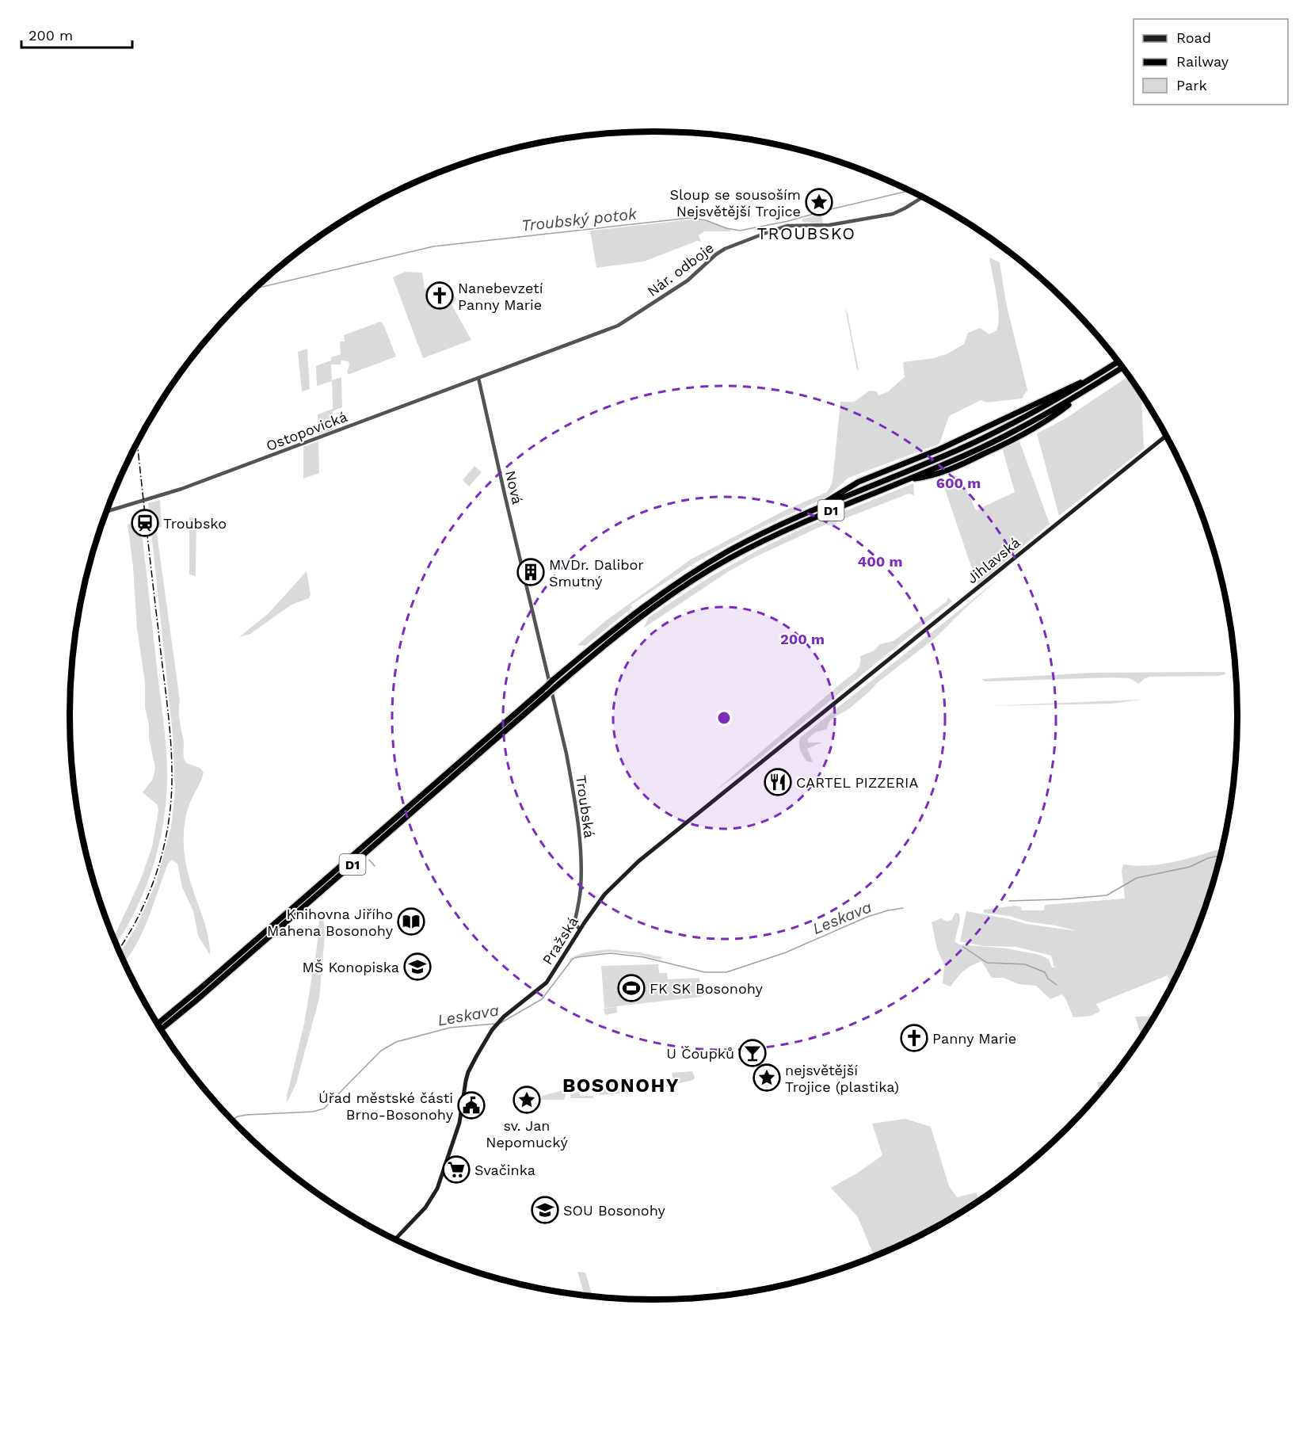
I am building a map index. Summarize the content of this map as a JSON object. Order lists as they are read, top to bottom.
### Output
{
  "streets": {
    "highway": ["D1"],
    "main road": ["Jihlavská", "Pražská"],
    "street": [
      "Nár. odboje",
      "Ostopovická",
      "Nová",
      "Troubská"
    ]
  },
  "crossings": [
    ["Nár. odboje", "Ostopovická"],
    ["Nár. odboje", "Nová"],
    ["Ostopovická", "Nová"],
    ["Nová", "D1"],
    ["Nová", "Troubská"],
    ["D1", "Troubská"],
    ["Jihlavská", "Pražská"],
    ["Troubská", "Pražská"]
  ],
  "districts": ["TROUBSKO", "BOSONOHY"],
  "water": ["Troubský potok", "Leskava"],
  "places": {
    "place": ["Sloup se sousoším Nejsvětější Trojice", "nejsvětější Trojice (plastika)", "sv. Jan Nepomucký"],
    "church": ["Nanebevzetí Panny Marie", "Panny Marie"],
    "station": ["Troubsko"],
    "building": ["MVDr. Dalibor Smutný"],
    "restaurant": ["CARTEL PIZZERIA"],
    "library": ["Knihovna Jiřího Mahena Bosonohy"],
    "school or university": ["MŠ Konopiska", "SOU Bosonohy"],
    "sports": ["FK SK Bosonohy"],
    "bar": ["U Čoupků"],
    "public building": ["Úřad městské části Brno-Bosonohy"],
    "supermarket": ["Svačinka"]
  },
  "legend": ["Road", "Railway", "Park"],
  "scale_bar": "200 m",
  "rings": ["600 m", "400 m", "200 m"]
}
